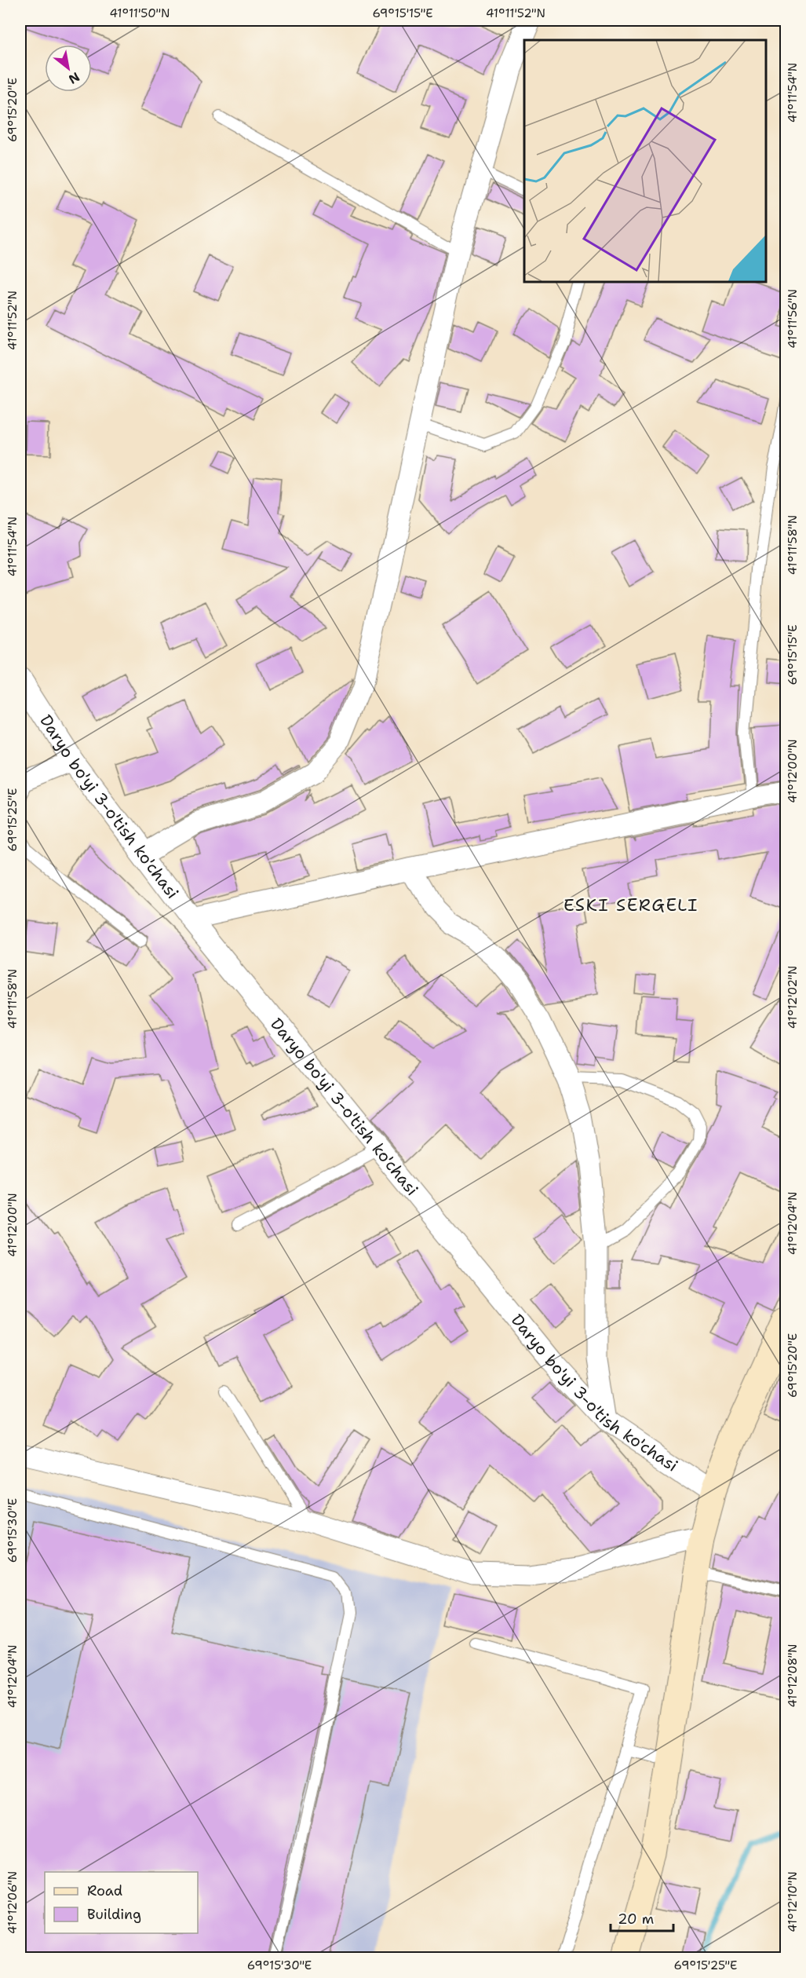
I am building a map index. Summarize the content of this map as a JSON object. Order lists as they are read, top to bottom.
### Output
{
  "streets": {
    "street": ["Daryo bo'yi 3-o'tish ko'chasi"]
  },
  "districts": ["ESKI SERGELI"],
  "legend": ["Road", "Building"],
  "scale_bar": "20 m",
  "north": "bottom right",
  "coordinates": [
    "41°11'50\"N",
    "69°15'15\"E",
    "41°11'52\"N",
    "41°11'54\"N",
    "69°15'20\"E",
    "41°11'56\"N",
    "41°11'58\"N",
    "41°12'00\"N",
    "69°15'25\"E",
    "41°12'02\"N",
    "41°12'04\"N",
    "69°15'30\"E",
    "41°12'08\"N",
    "41°12'10\"N",
    "41°12'06\"N"
  ]
}
